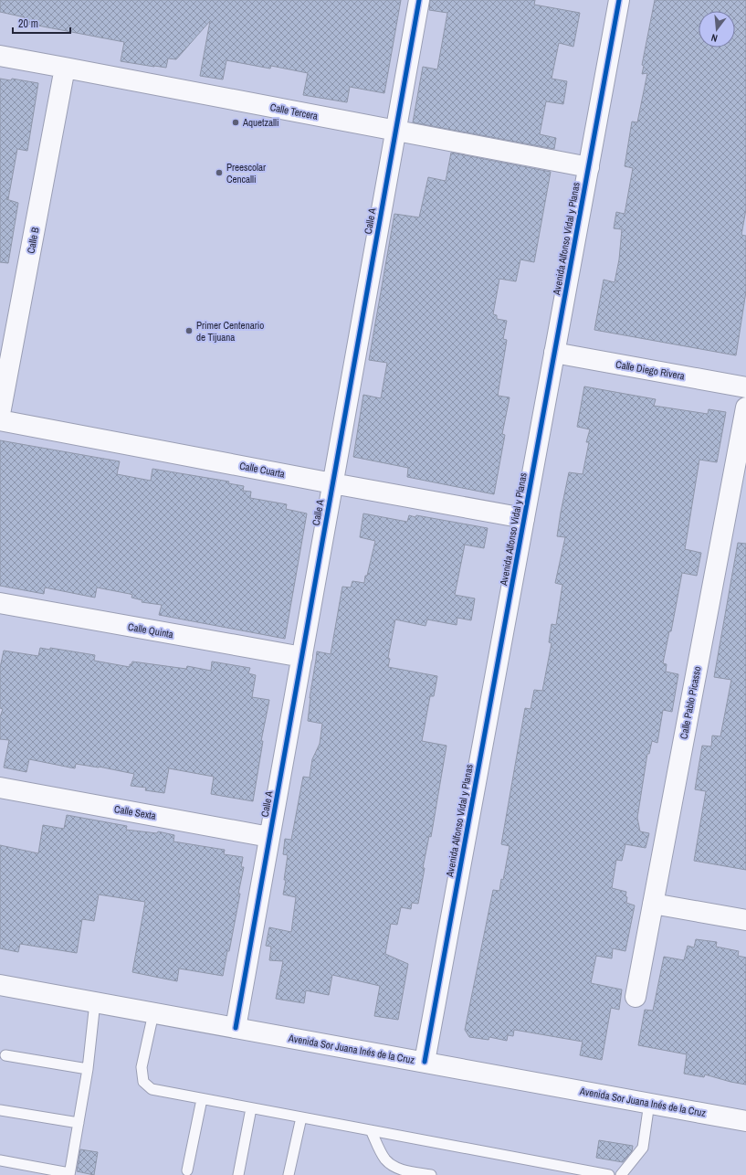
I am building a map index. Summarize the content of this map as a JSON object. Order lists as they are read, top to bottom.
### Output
{
  "streets": {
    "street": [
      "Calle Tercera",
      "Calle A",
      "Avenida Alfonso Vidal y Planas",
      "Calle B",
      "Calle Diego Rivera",
      "Calle Cuarta",
      "Calle Quinta",
      "Calle Pablo Picasso",
      "Calle Sexta",
      "Avenida Sor Juana Inés de la Cruz"
    ]
  },
  "crossings": [
    ["Calle Tercera", "Calle A"],
    ["Calle Tercera", "Avenida Alfonso Vidal y Planas"],
    ["Calle Tercera", "Calle B"],
    ["Calle A", "Calle Cuarta"],
    ["Calle A", "Calle Quinta"],
    ["Calle A", "Calle Sexta"],
    ["Calle A", "Avenida Sor Juana Inés de la Cruz"],
    ["Avenida Alfonso Vidal y Planas", "Calle Diego Rivera"],
    ["Avenida Alfonso Vidal y Planas", "Calle Cuarta"],
    ["Avenida Alfonso Vidal y Planas", "Avenida Sor Juana Inés de la Cruz"]
  ],
  "places": ["Aquetzalli", "Preescolar Cencalli", "Primer Centenario de Tijuana"],
  "scale_bar": "20 m",
  "north": "bottom"
}
